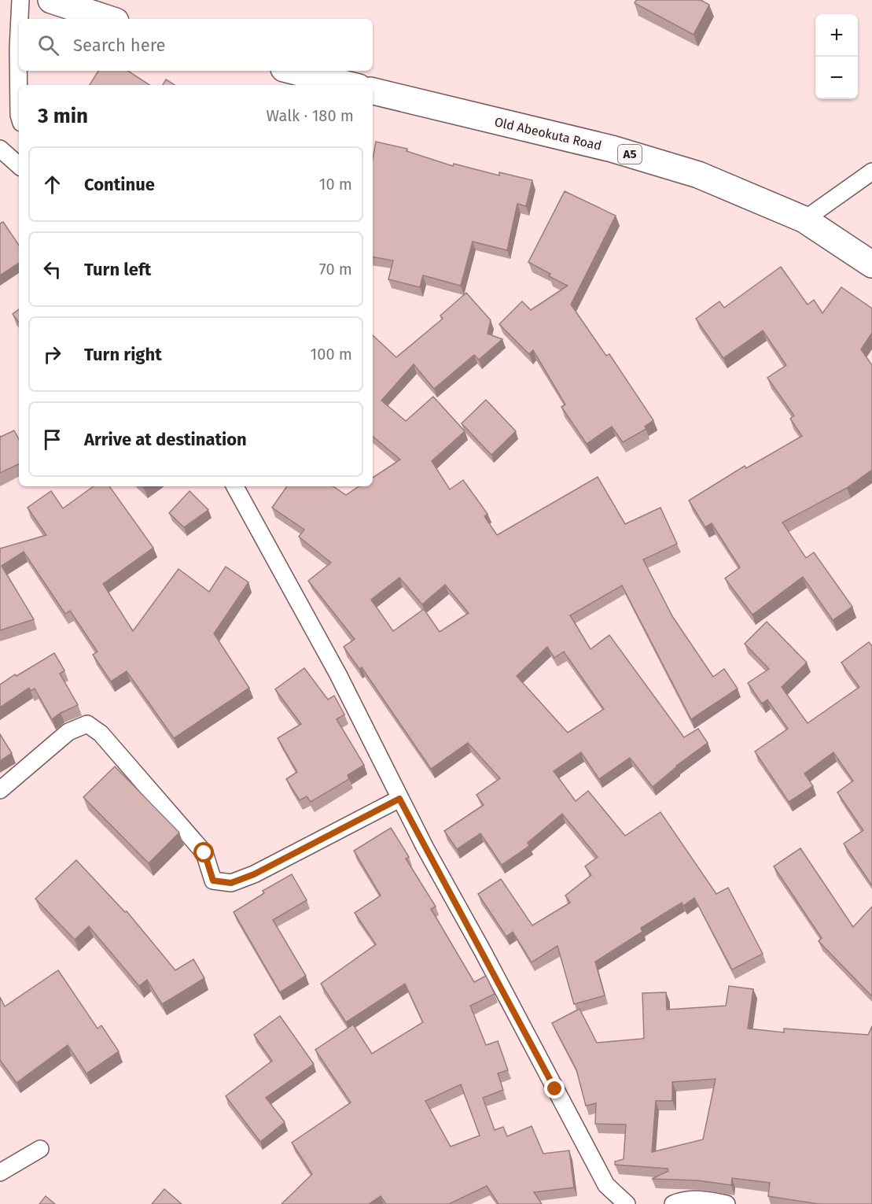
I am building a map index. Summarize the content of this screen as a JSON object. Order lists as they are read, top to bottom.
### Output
{
  "streets": {
    "highway": ["Old Abeokuta Road", "A5"]
  },
  "page": {
    "map_buttons": ["+", "−"],
    "search": "Search here",
    "heading": ["3 min", "Walk · 180 m"],
    "list": [
      ["Continue", "10 m"],
      ["Turn left", "70 m"],
      ["Turn right", "100 m"],
      "Arrive at destination"
    ]
  }
}
